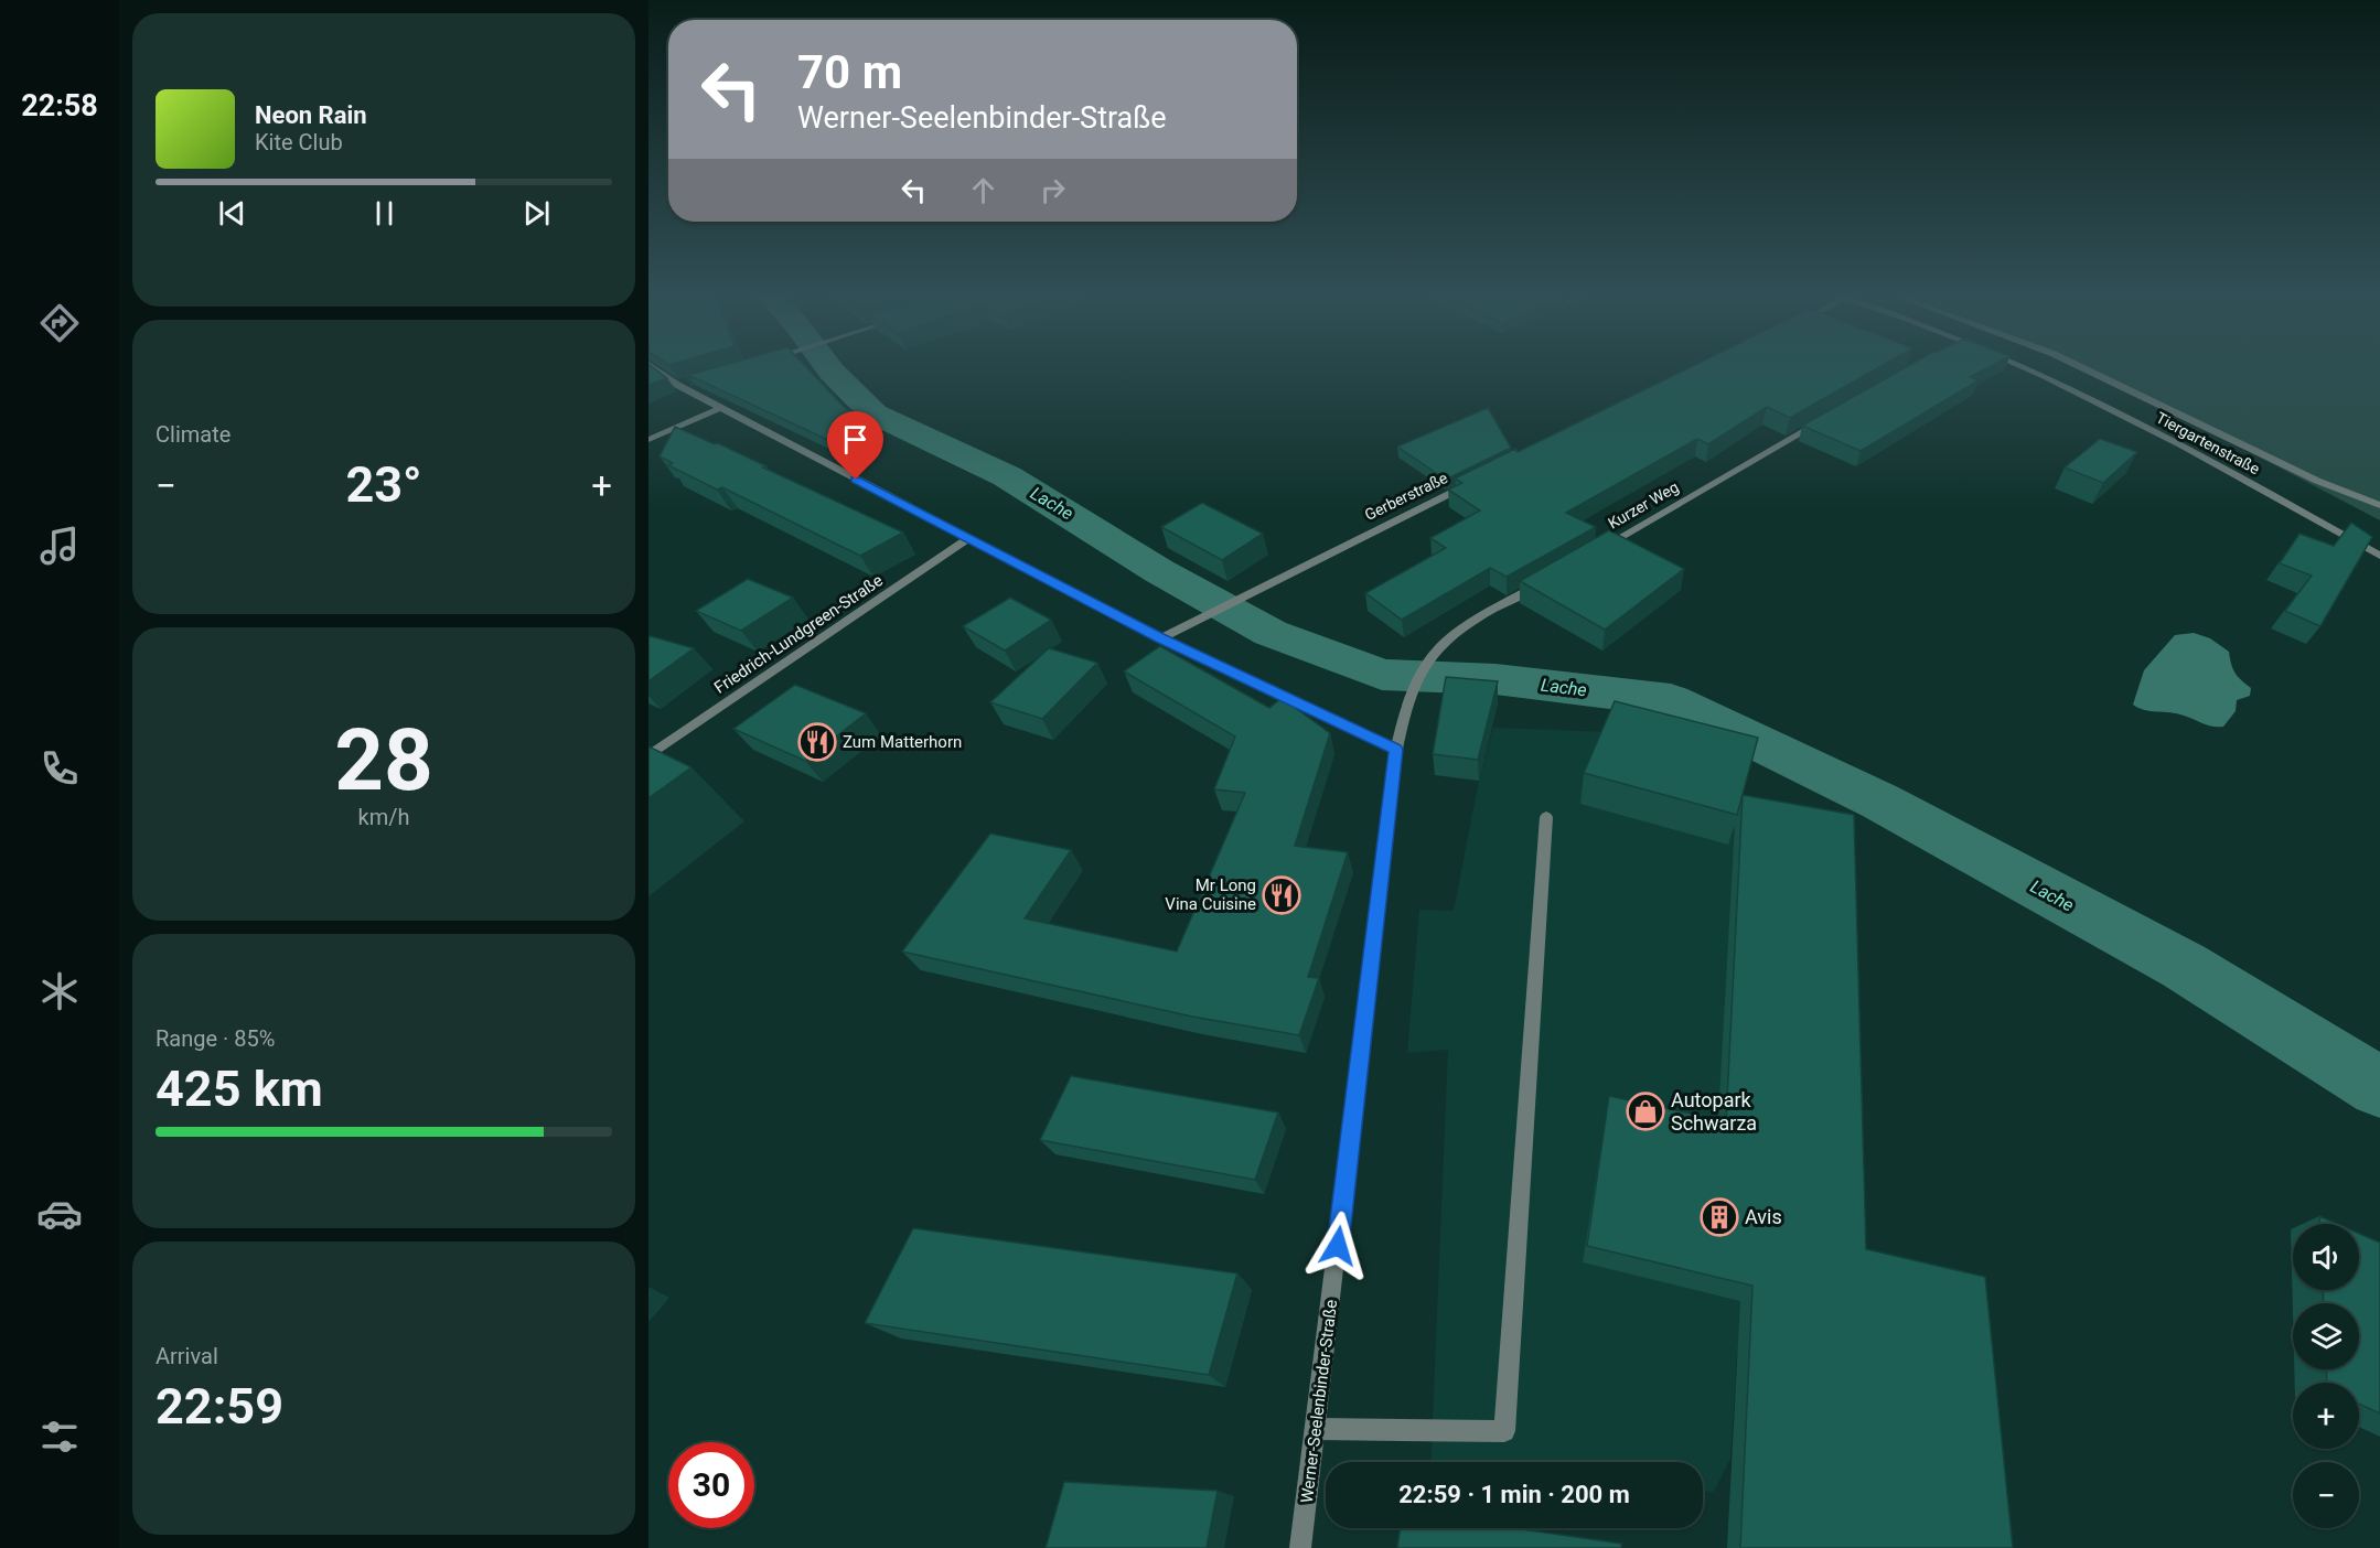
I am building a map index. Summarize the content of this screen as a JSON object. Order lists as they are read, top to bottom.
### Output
{
  "streets": {
    "street": [
      "Tiergartenstraße",
      "Gerberstraße",
      "Kurzer Weg",
      "Friedrich-Lundgreen-Straße",
      "Werner-Seelenbinder-Straße"
    ]
  },
  "water": ["Lache"],
  "places": {
    "restaurant": ["Zum Matterhorn", "Mr Long Vina Cuisine"],
    "shop": ["Autopark Schwarza"],
    "building": ["Avis"]
  },
  "page": {
    "tabs": "22:58",
    "turn": ["70 m", "Werner-Seelenbinder-Straße"],
    "song": ["Neon Rain", "Kite Club"],
    "tile": [
      "Climate",
      ["28", "km/h"],
      ["Range · 85%", "425 km"],
      ["Arrival", "22:59"]
    ],
    "heat": ["−", "23°", "+"],
    "map_buttons": ["+", "−"],
    "limit": "30",
    "trip": "22:59 · 1 min · 200 m"
  }
}
